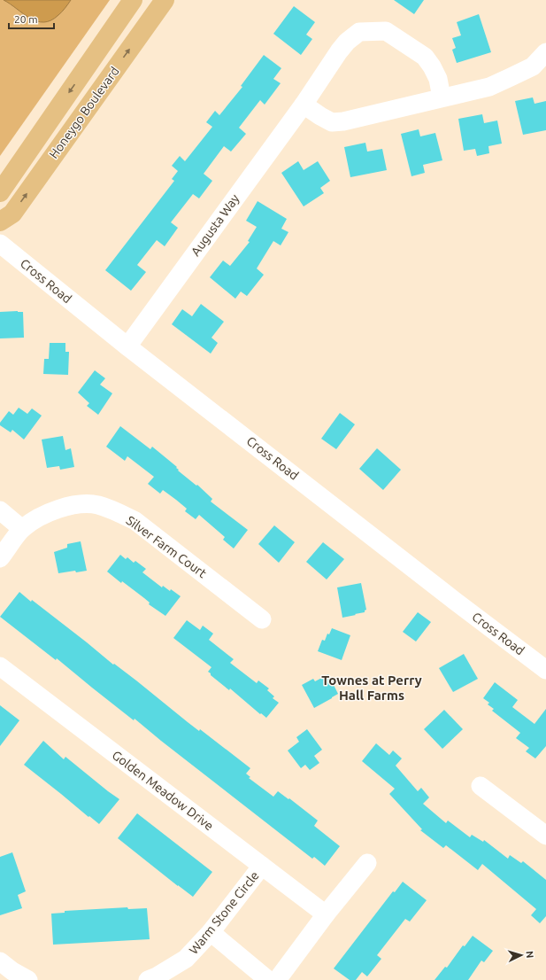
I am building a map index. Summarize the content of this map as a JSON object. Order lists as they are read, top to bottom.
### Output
{
  "streets": {
    "main road": ["Honeygo Boulevard"],
    "street": [
      "Augusta Way",
      "Cross Road",
      "Silver Farm Court",
      "Golden Meadow Drive",
      "Warm Stone Circle"
    ]
  },
  "crossings": [
    ["Augusta Way", "Cross Road"],
    ["Golden Meadow Drive", "Warm Stone Circle"]
  ],
  "districts": ["Townes at Perry Hall Farms"],
  "scale_bar": "20 m",
  "north": "right"
}
